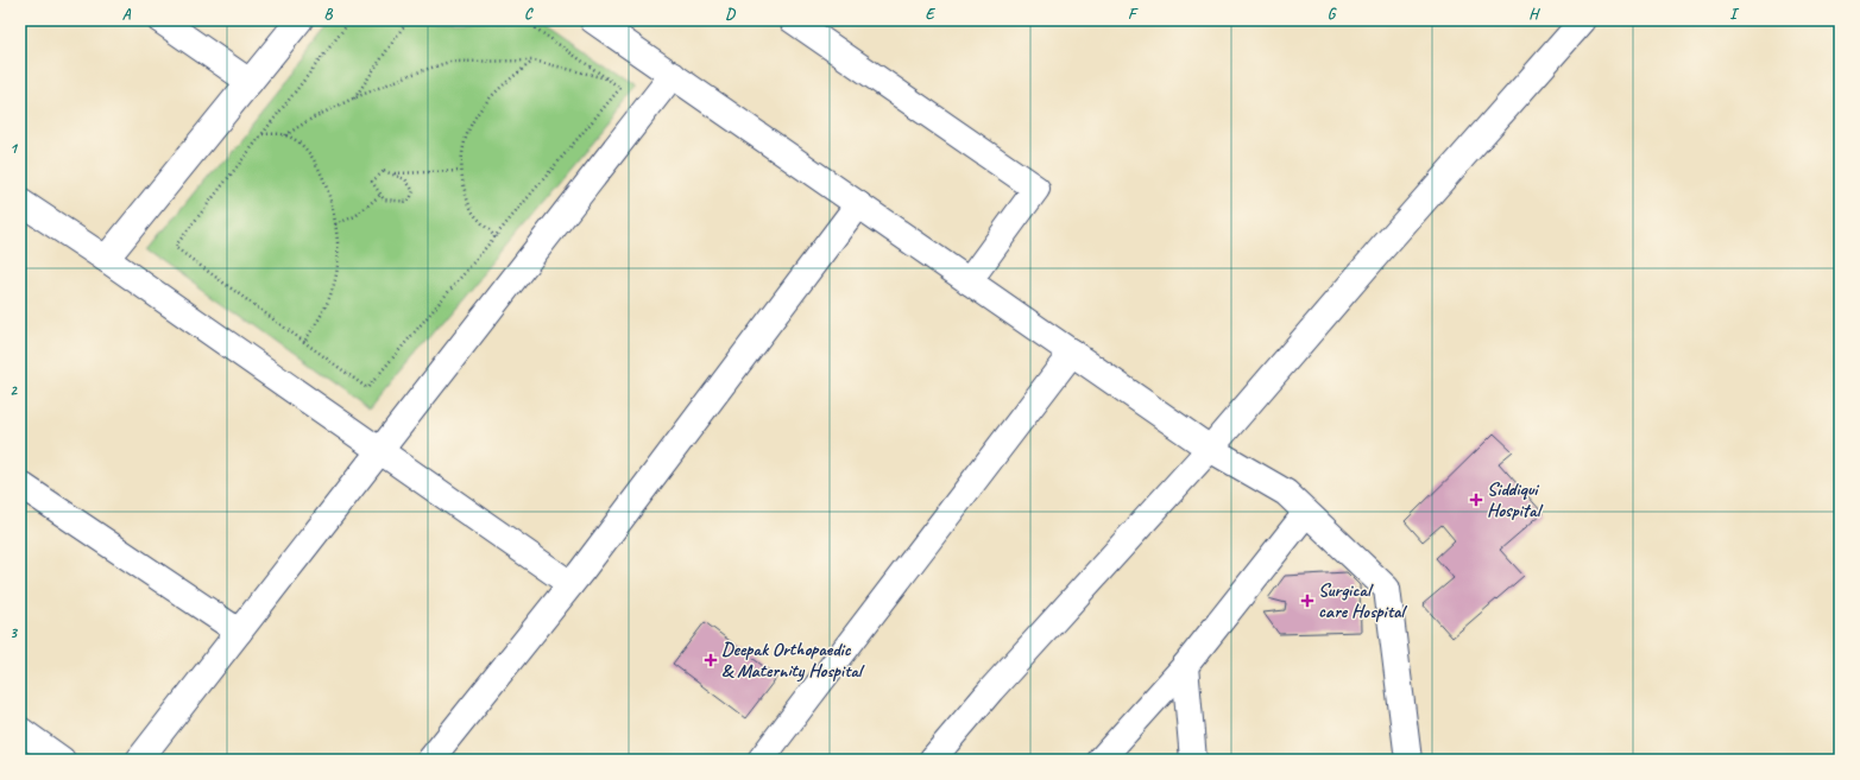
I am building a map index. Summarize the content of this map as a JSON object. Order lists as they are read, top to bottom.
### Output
{
  "places": {
    "health": ["Siddiqui Hospital", "Surgical care Hospital", "Deepak Orthopaedic & Maternity Hospital"]
  },
  "grid": {
    "columns": [
      "A",
      "B",
      "C",
      "D",
      "E",
      "F",
      "G",
      "H",
      "I"
    ],
    "rows": ["1", "2", "3"]
  }
}
